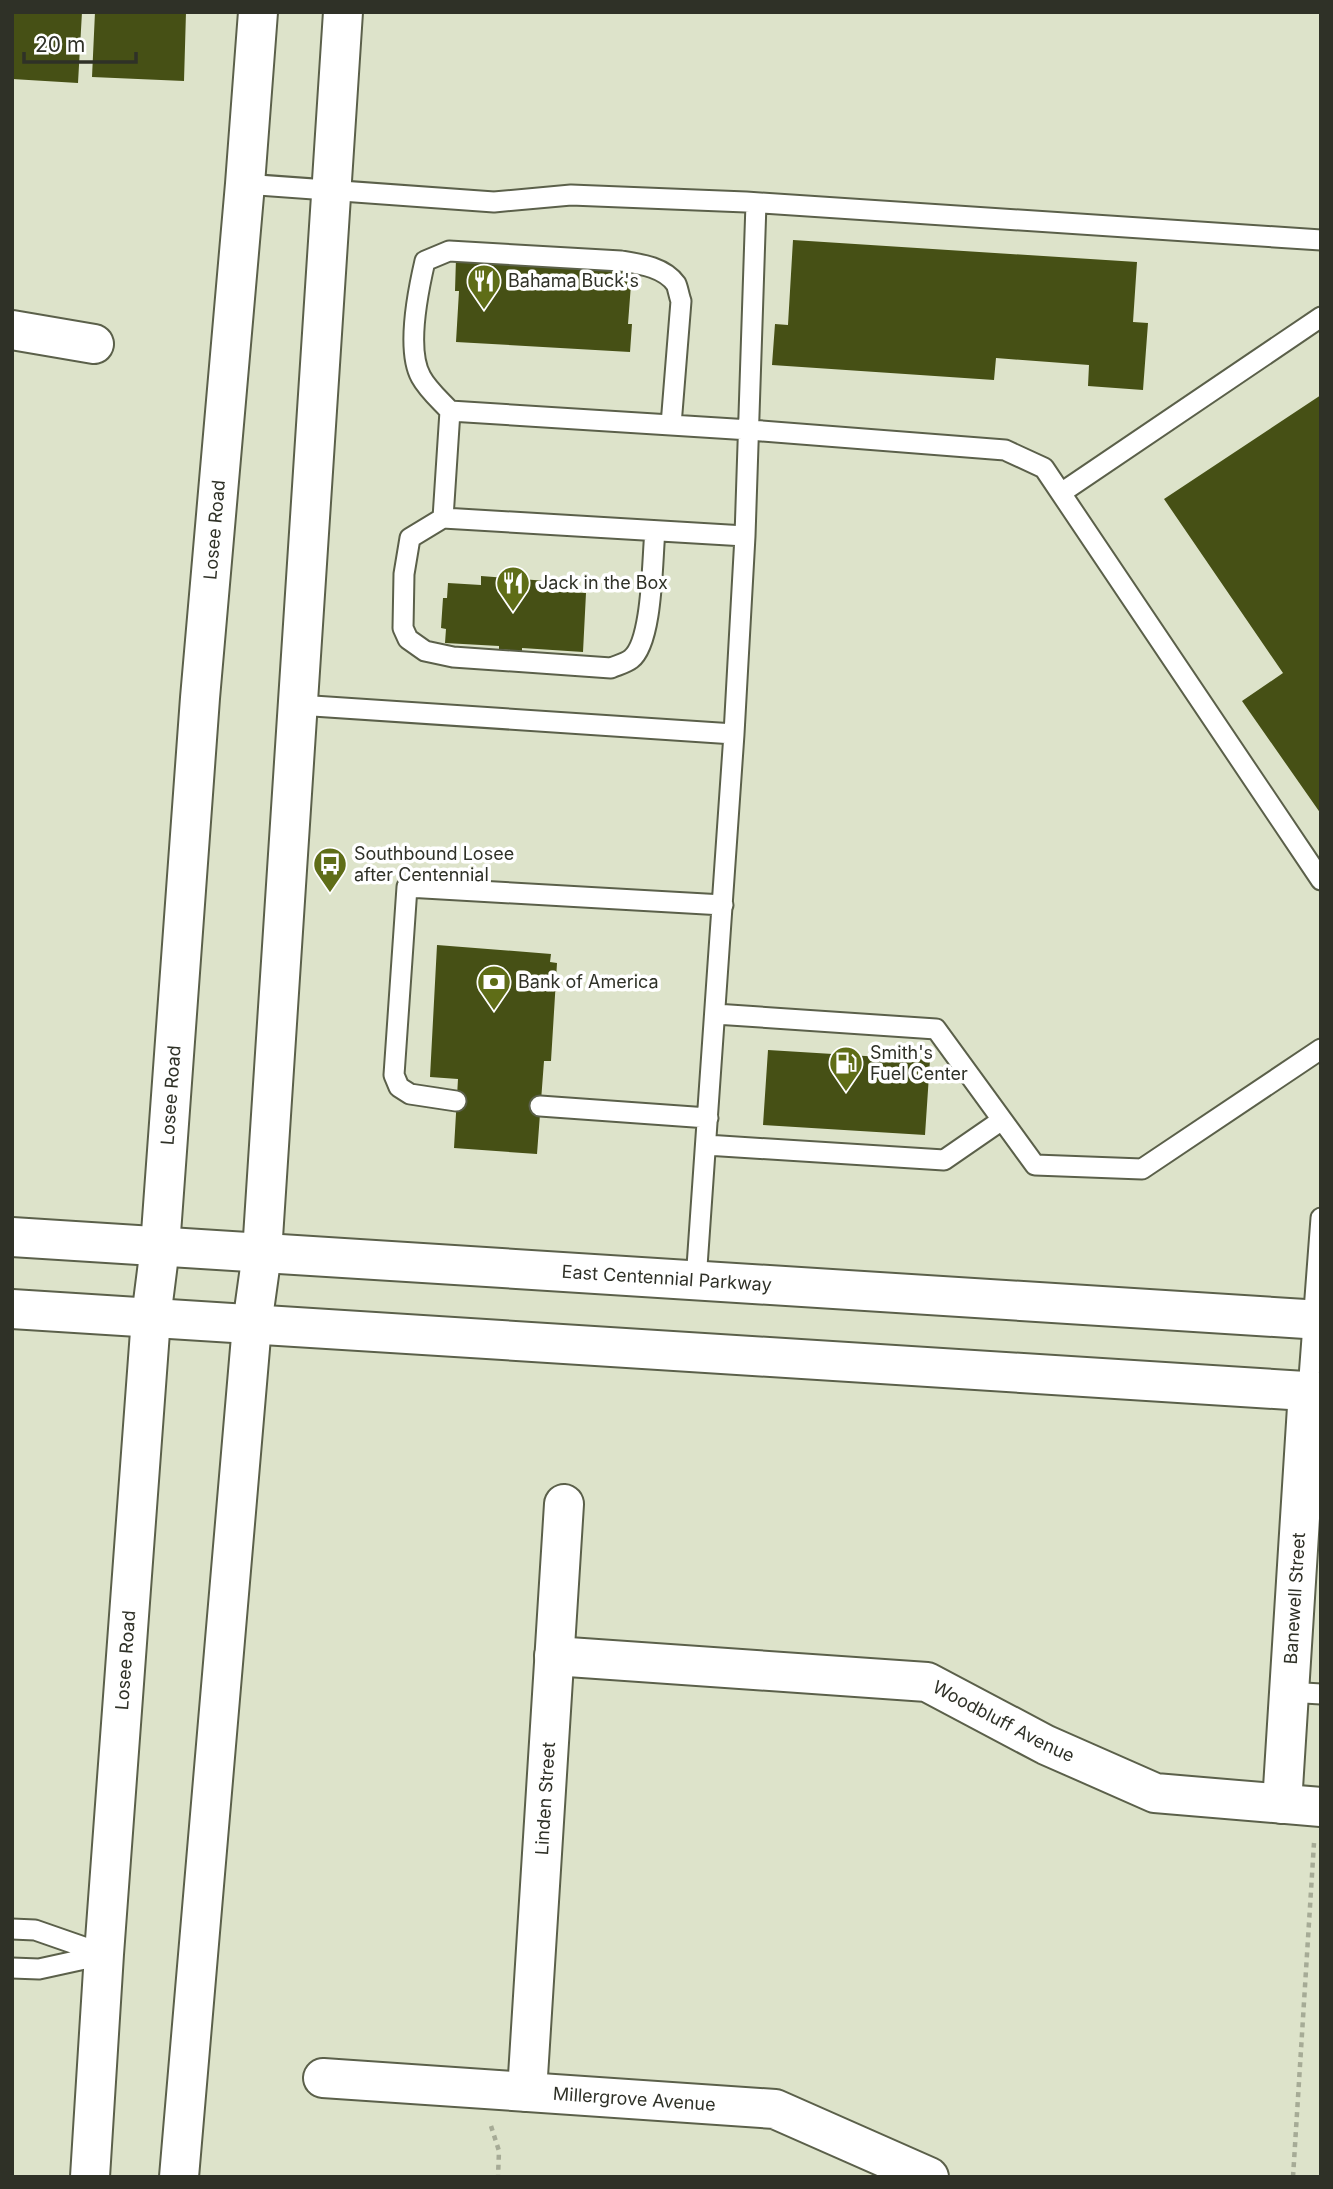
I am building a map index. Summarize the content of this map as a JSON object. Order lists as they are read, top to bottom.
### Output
{
  "streets": {
    "main road": [
      "Losee Road",
      "East Centennial Parkway",
      "Banewell Street",
      "Woodbluff Avenue",
      "Linden Street",
      "Millergrove Avenue"
    ]
  },
  "crossings": [
    ["Losee Road", "East Centennial Parkway"],
    ["Banewell Street", "Woodbluff Avenue"],
    ["Woodbluff Avenue", "Linden Street"],
    ["Linden Street", "Millergrove Avenue"]
  ],
  "places": {
    "restaurant": ["Bahama Buck's", "Jack in the Box"],
    "bus stop": ["Southbound Losee after Centennial"],
    "bank": ["Bank of America"],
    "fuel station": ["Smith's Fuel Center"]
  },
  "scale_bar": "20 m"
}
